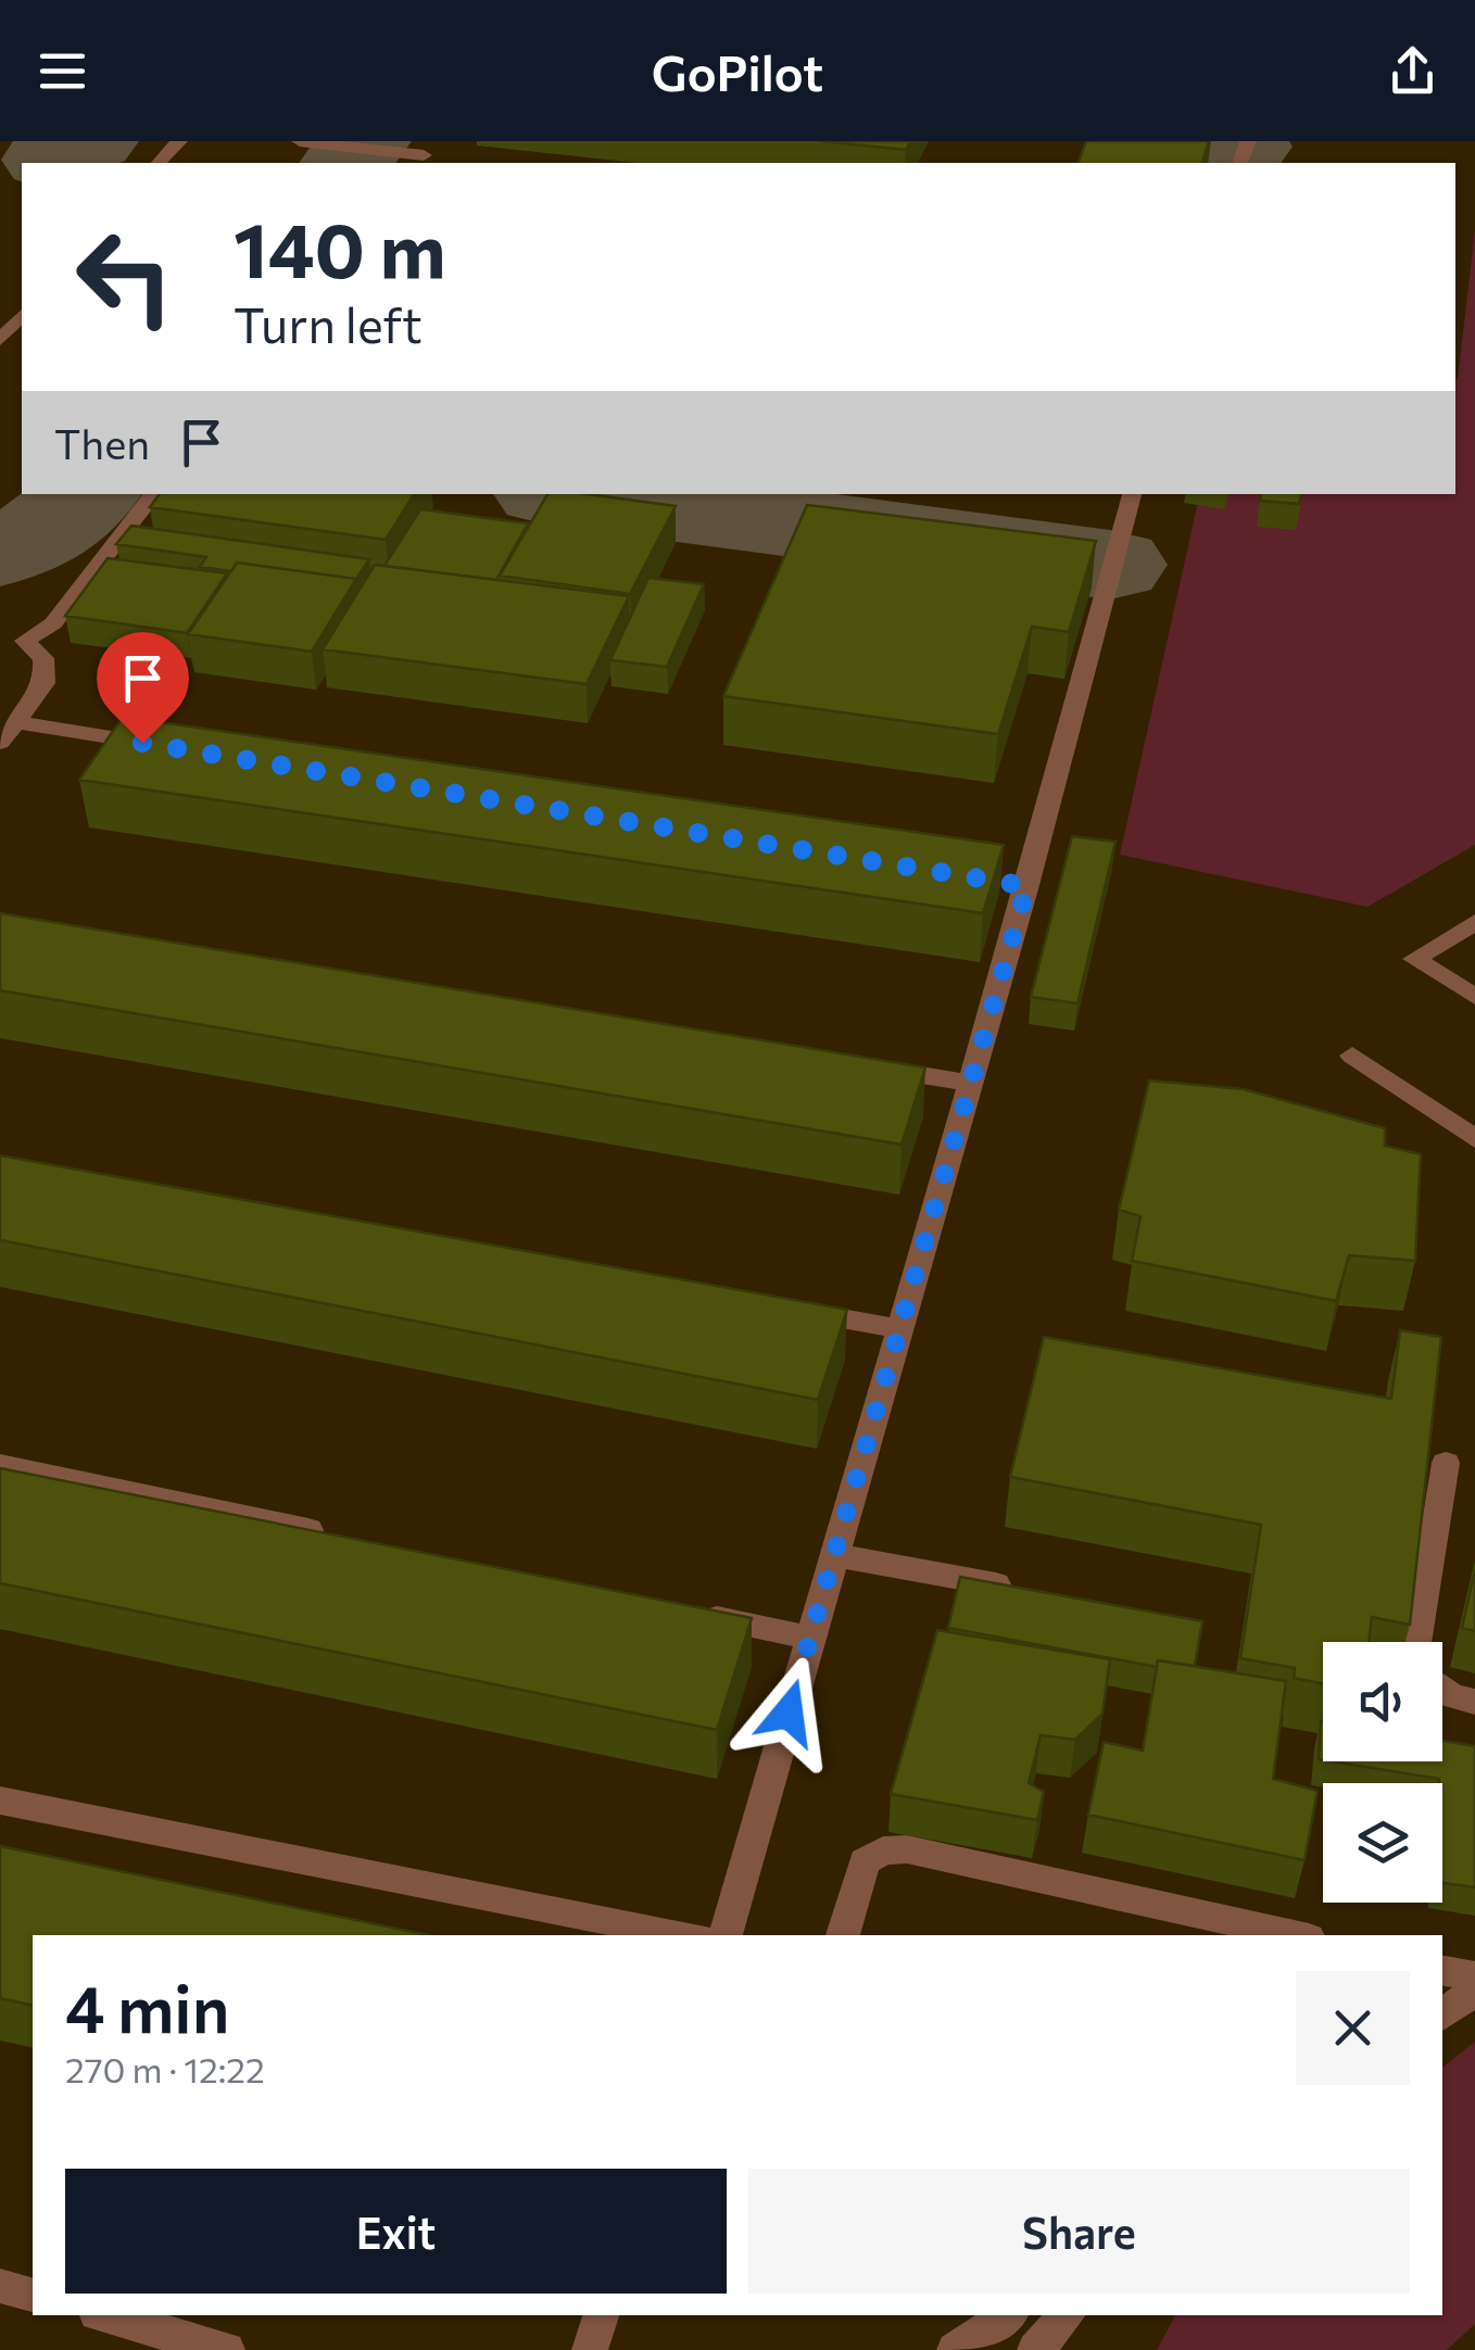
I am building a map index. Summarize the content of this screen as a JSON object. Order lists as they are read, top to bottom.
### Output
{
  "page": {
    "header": "GoPilot",
    "turn": ["140 m", "Turn left"],
    "then": "Then",
    "heading": ["4 min", "270 m · 12:22"],
    "buttons": ["Exit", "Share"]
  }
}
